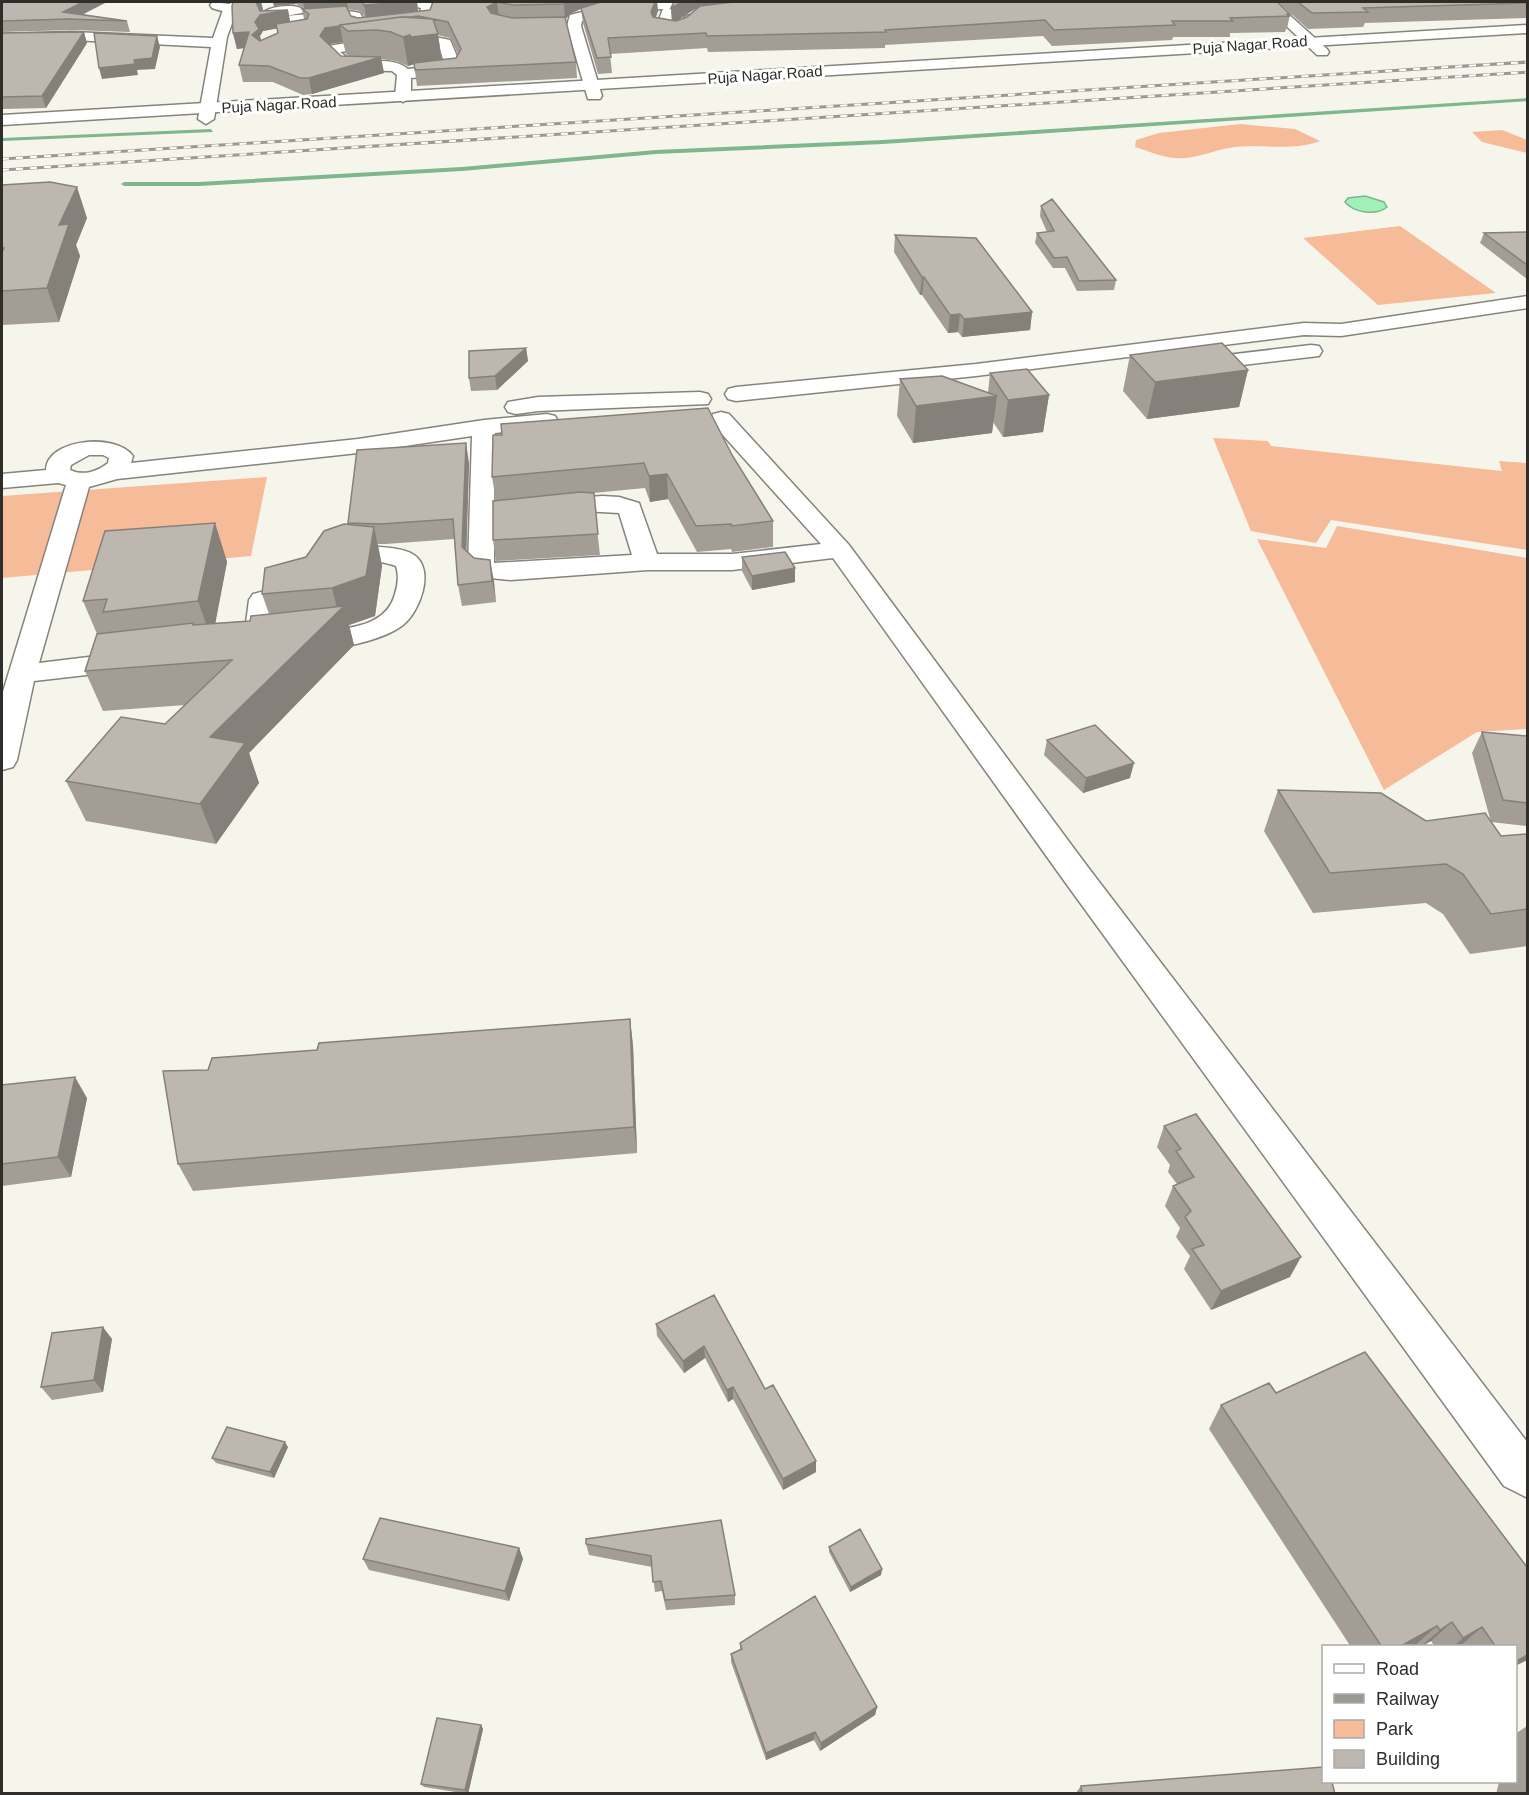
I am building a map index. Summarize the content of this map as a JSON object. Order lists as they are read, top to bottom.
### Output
{
  "streets": {
    "street": ["Puja Nagar Road"]
  },
  "legend": [
    "Road",
    "Railway",
    "Park",
    "Building"
  ]
}
